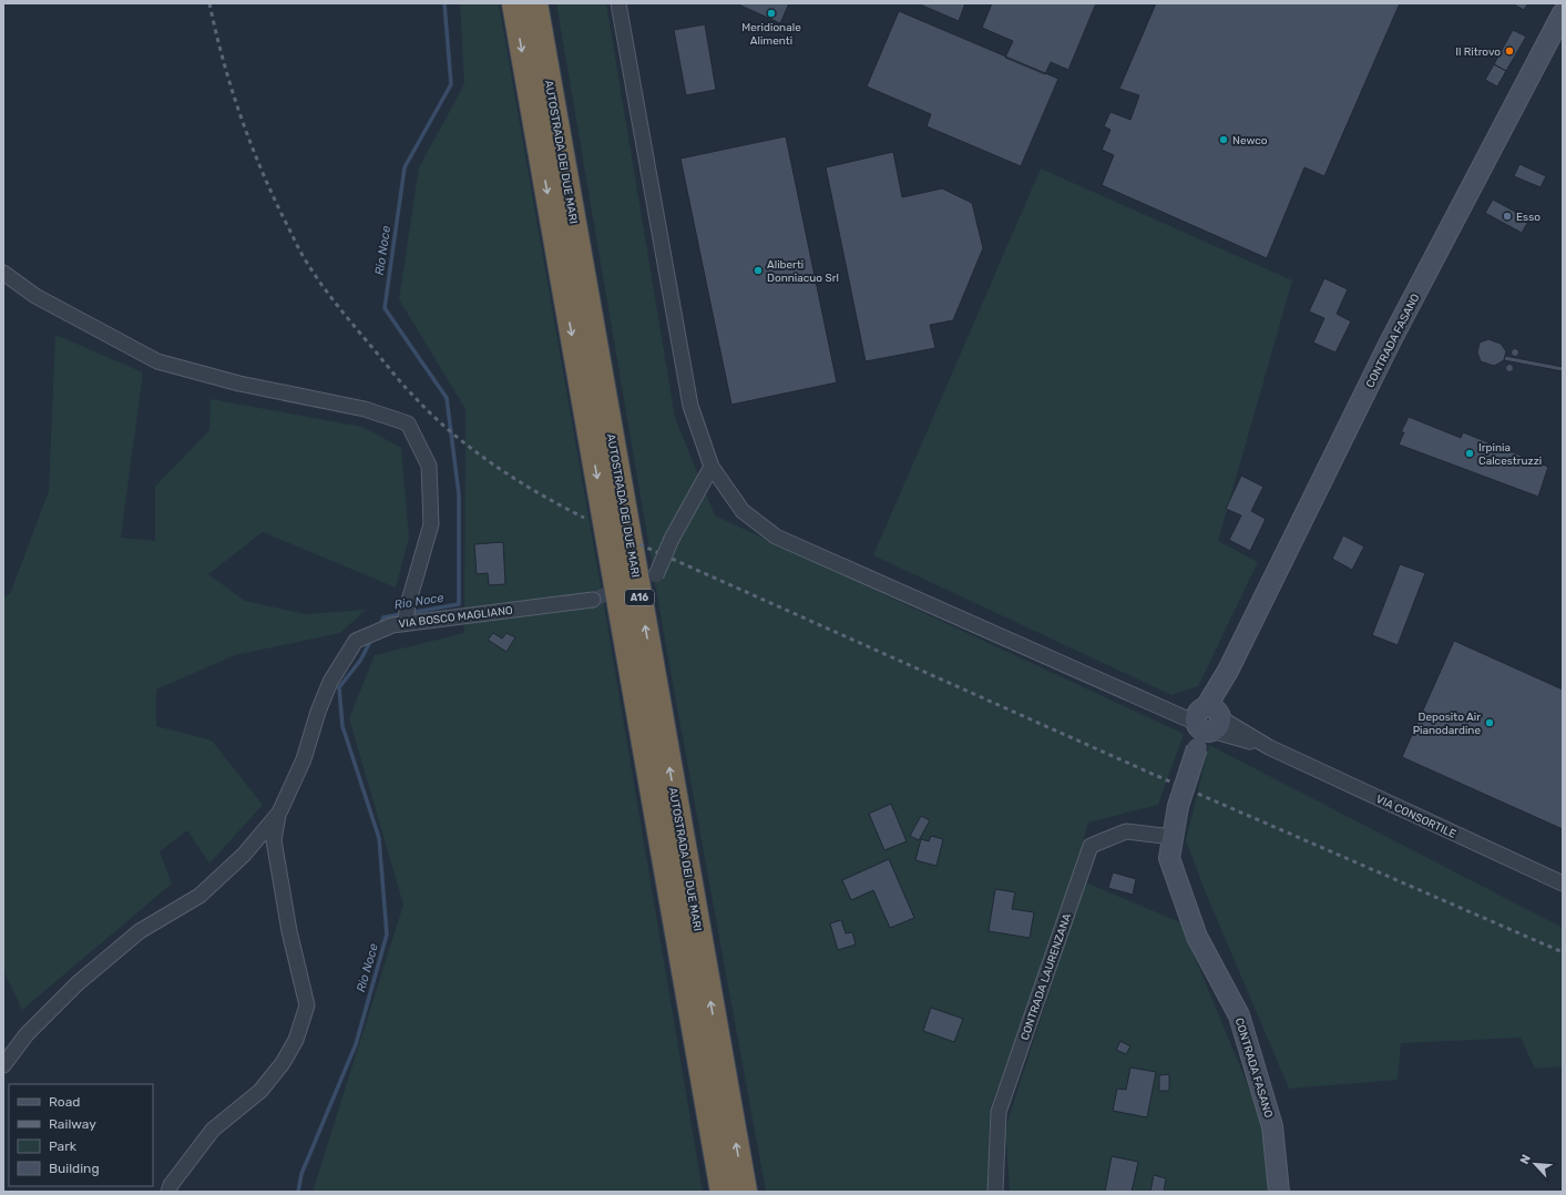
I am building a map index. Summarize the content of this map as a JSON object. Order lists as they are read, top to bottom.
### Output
{
  "streets": {
    "highway": ["AUTOSTRADA DEI DUE MARI", "A16"],
    "main road": ["CONTRADA FASANO"],
    "street": ["VIA BOSCO MAGLIANO", "VIA CONSORTILE", "CONTRADA LAURENZANA"]
  },
  "crossings": [
    ["CONTRADA FASANO", "VIA CONSORTILE"],
    ["CONTRADA FASANO", "CONTRADA LAURENZANA"]
  ],
  "water": ["Rio Noce"],
  "places": [
    "Meridionale Alimenti",
    "Il Ritrovo",
    "Newco",
    "Esso",
    "Aliberti Donniacuo Srl",
    "Irpinia Calcestruzzi",
    "Deposito Air Pianodardine"
  ],
  "legend": [
    "Road",
    "Railway",
    "Park",
    "Building"
  ],
  "north": "top left"
}
